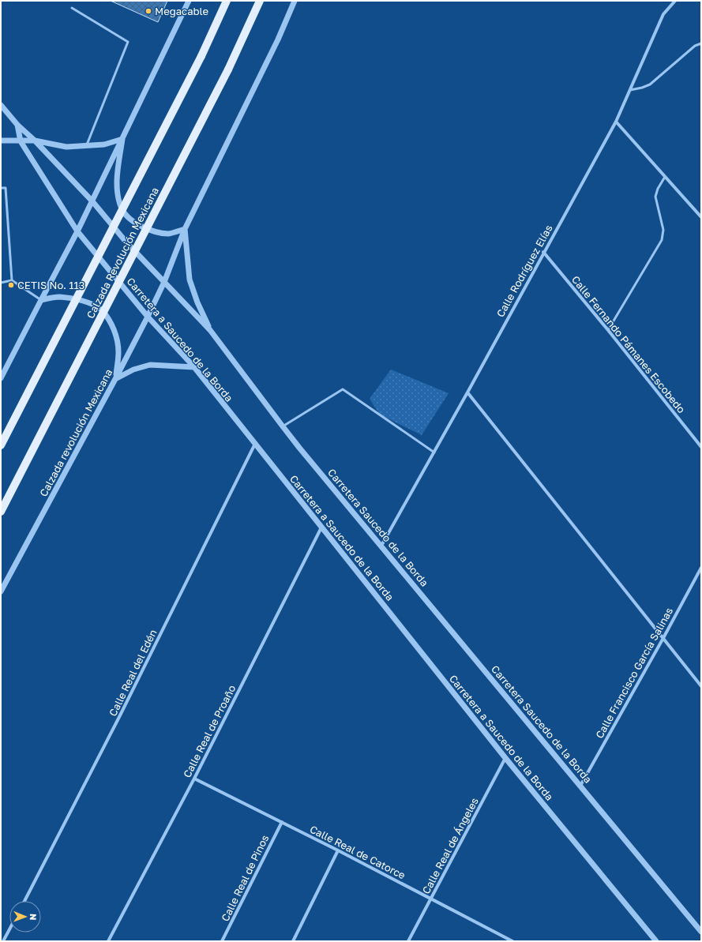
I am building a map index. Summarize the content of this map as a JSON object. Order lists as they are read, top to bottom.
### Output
{
  "streets": {
    "main road": ["Calzada Revolución Mexicana"],
    "street": [
      "Calle Rodríguez Elías",
      "Carretera a Saucedo de la Borda",
      "Calle Fernando Pámanes Escobedo",
      "Calzada revolución Mexicana",
      "Carretera Saucedo de la Borda",
      "Calle Real del Edén",
      "Calle Francisco García Salinas",
      "Calle Real de Proaño",
      "Calle Real de Ángeles",
      "Calle Real de Catorce",
      "Calle Real de Pinos"
    ]
  },
  "crossings": [
    ["Calle Rodríguez Elías", "Calle Fernando Pámanes Escobedo"],
    ["Calle Rodríguez Elías", "Carretera Saucedo de la Borda"],
    ["Carretera a Saucedo de la Borda", "Calzada revolución Mexicana"],
    ["Carretera a Saucedo de la Borda", "Calle Real del Edén"],
    ["Carretera a Saucedo de la Borda", "Calle Real de Proaño"],
    ["Carretera a Saucedo de la Borda", "Calle Real de Ángeles"],
    ["Calzada revolución Mexicana", "Carretera Saucedo de la Borda"],
    ["Carretera Saucedo de la Borda", "Calle Francisco García Salinas"],
    ["Calle Real de Proaño", "Calle Real de Catorce"],
    ["Calle Real de Ángeles", "Calle Real de Catorce"],
    ["Calle Real de Catorce", "Calle Real de Pinos"]
  ],
  "places": ["Megacable", "CETIS No. 113"],
  "north": "right"
}
